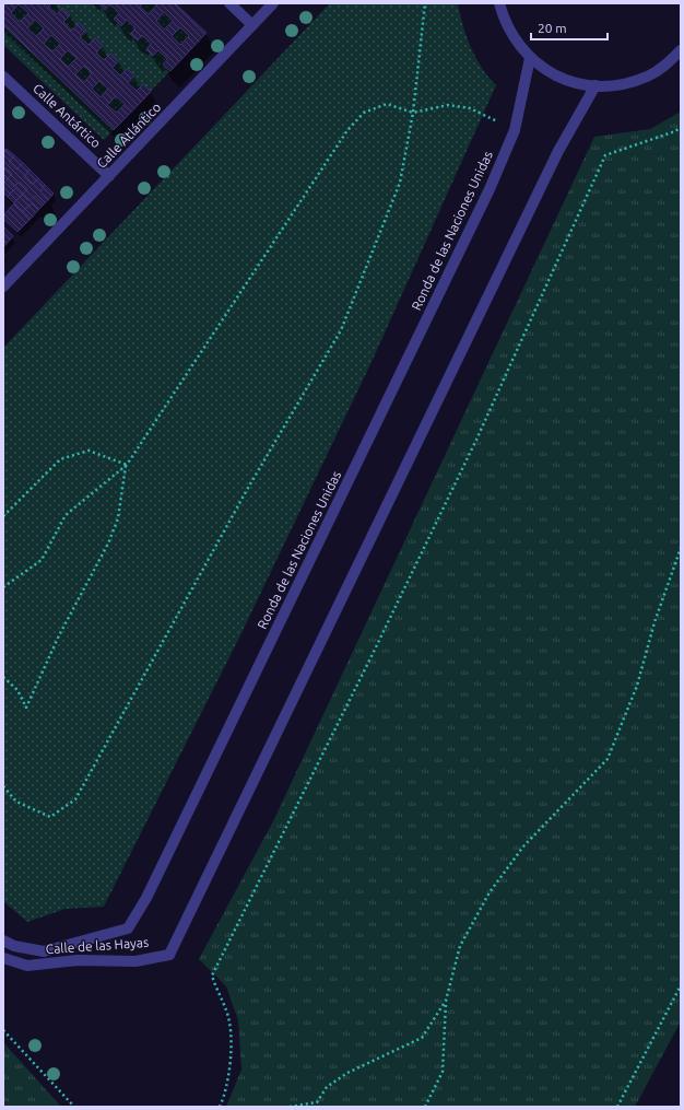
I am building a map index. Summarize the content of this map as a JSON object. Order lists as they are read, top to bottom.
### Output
{
  "streets": {
    "street": [
      "Calle Antártico",
      "Calle Atlántico",
      "Ronda de las Naciones Unidas",
      "Calle de las Hayas"
    ]
  },
  "crossings": [
    ["Calle Antártico", "Calle Atlántico"]
  ],
  "scale_bar": "20 m"
}
